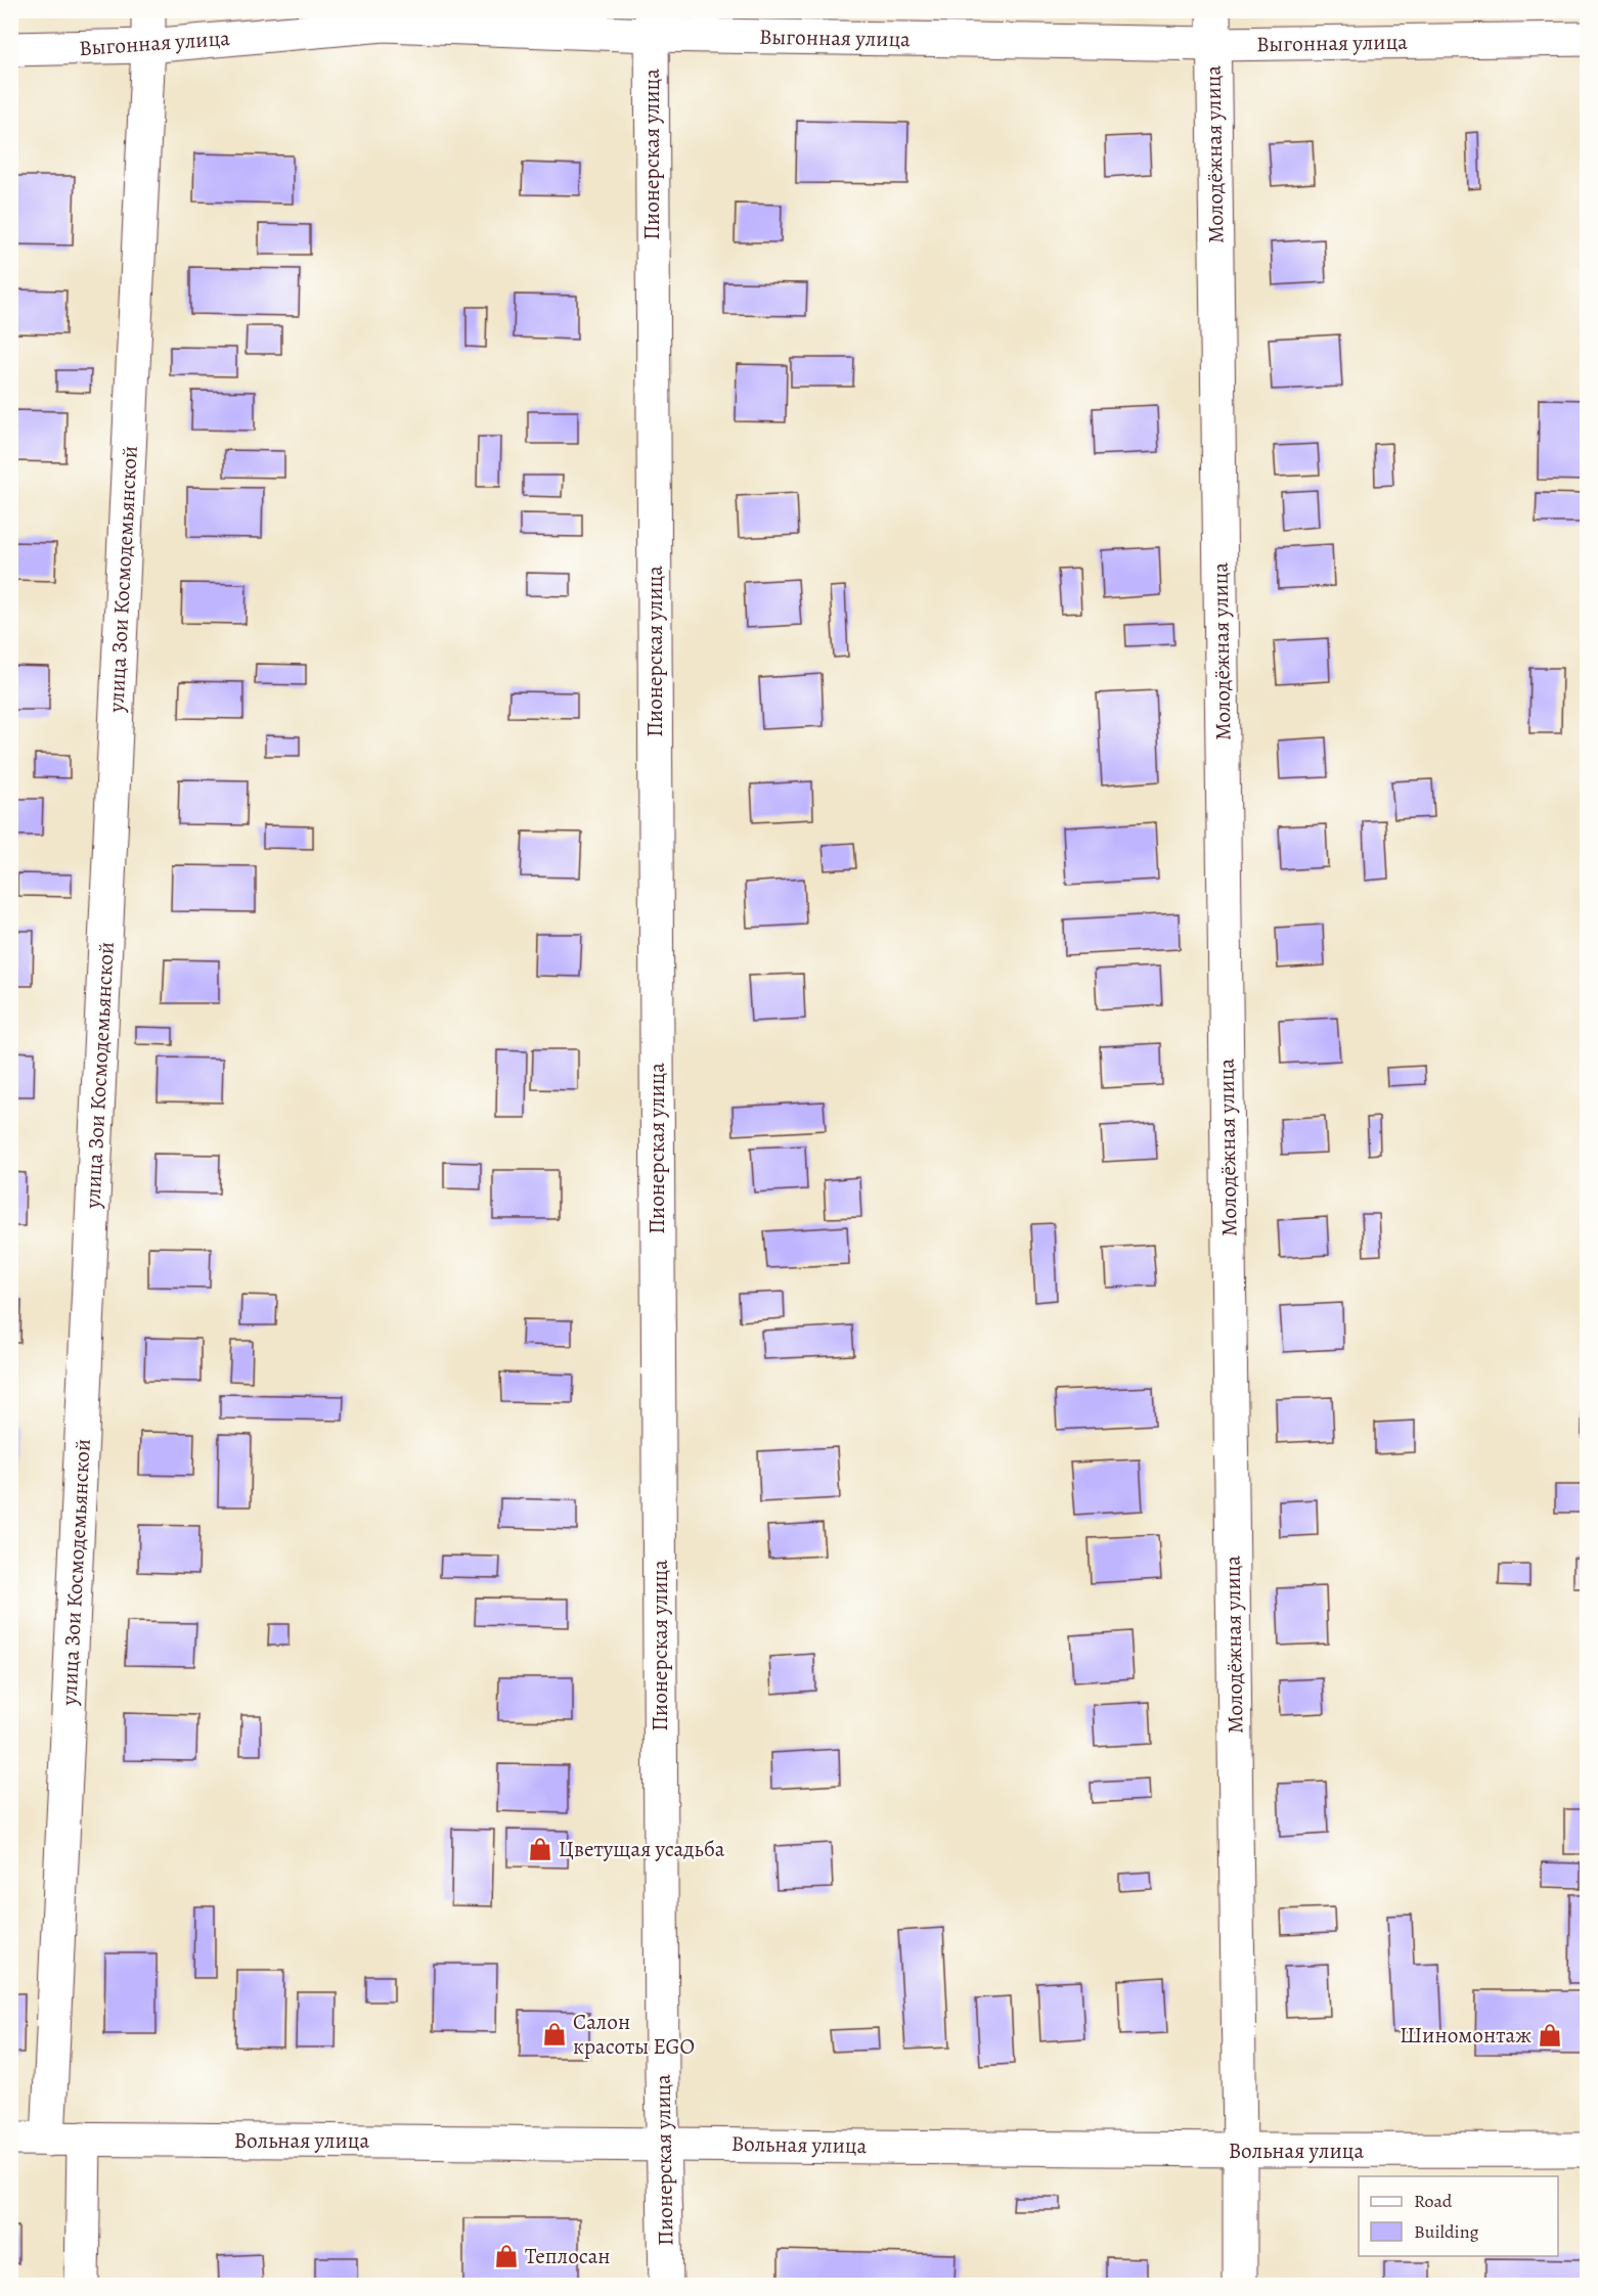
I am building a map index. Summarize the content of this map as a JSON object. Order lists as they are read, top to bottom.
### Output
{
  "streets": {
    "street": [
      "Выгонная улица",
      "Пионерская улица",
      "Молодёжная улица",
      "улица Зои Космодемьянской",
      "Вольная улица"
    ]
  },
  "crossings": [
    ["Выгонная улица", "Пионерская улица"],
    ["Выгонная улица", "Молодёжная улица"],
    ["Выгонная улица", "улица Зои Космодемьянской"],
    ["Пионерская улица", "Вольная улица"],
    ["Молодёжная улица", "Вольная улица"],
    ["улица Зои Космодемьянской", "Вольная улица"]
  ],
  "places": {
    "shop": [
      "Цветущая усадьба",
      "Салон красоты EGO",
      "Шиномонтаж",
      "Теплосан"
    ]
  },
  "legend": ["Road", "Building"]
}
